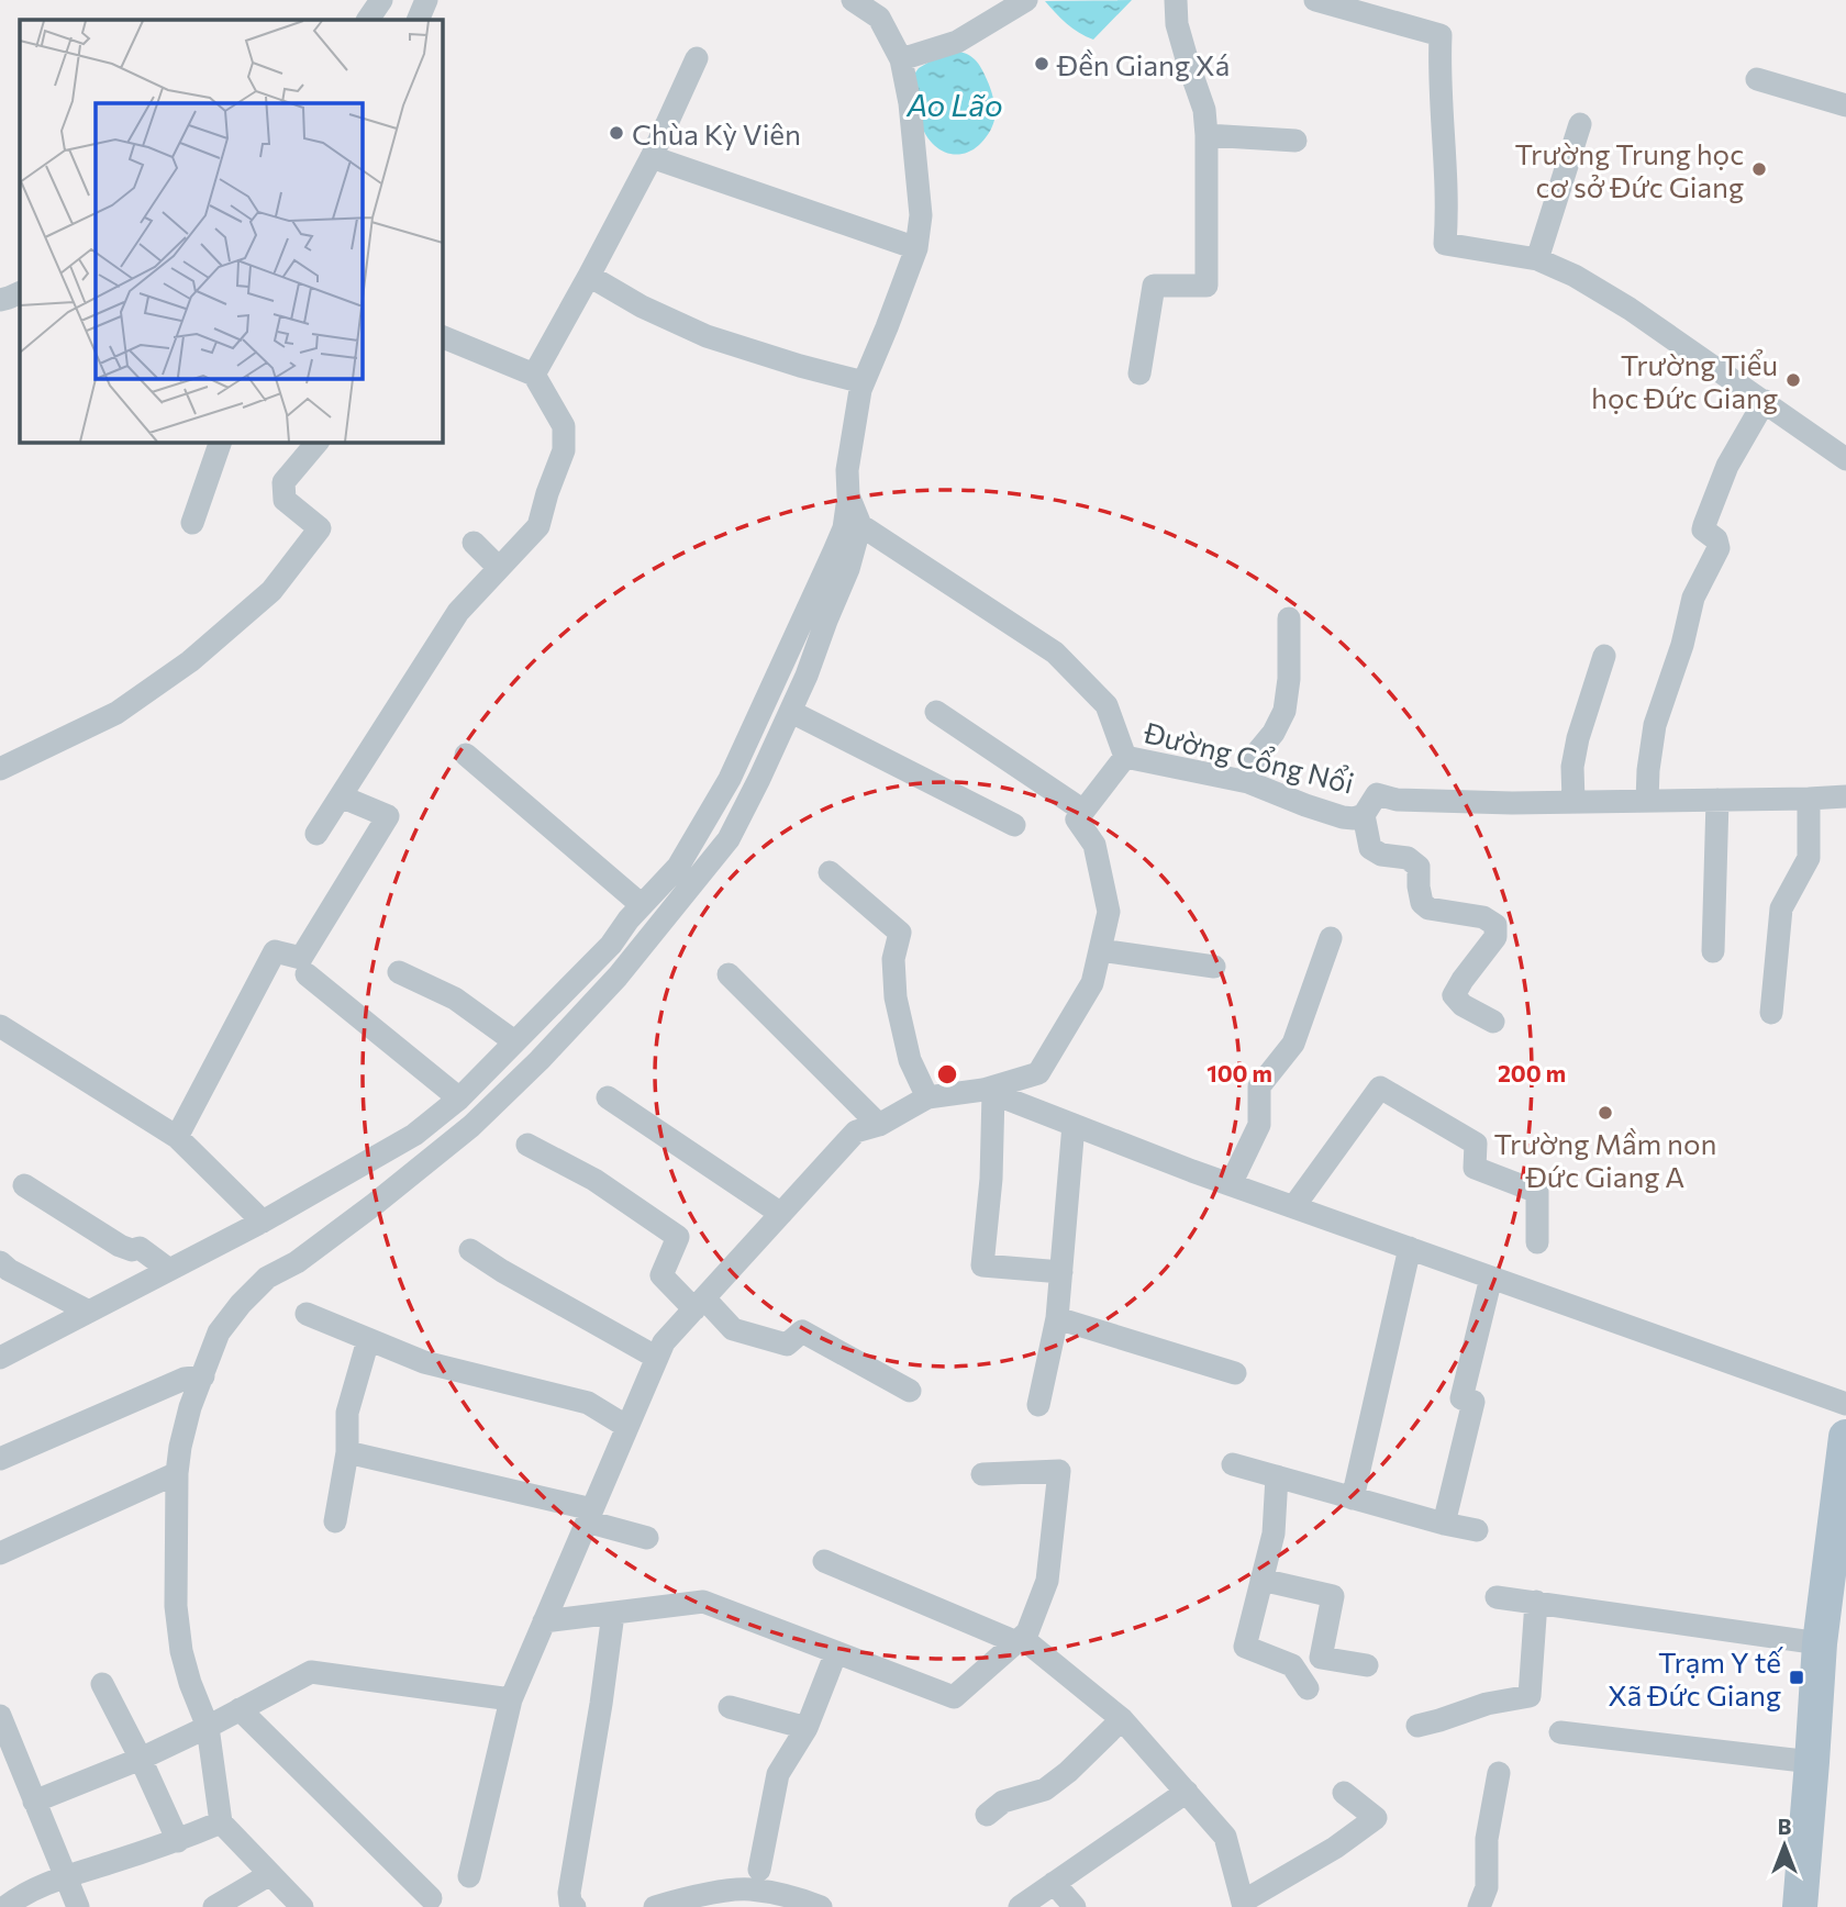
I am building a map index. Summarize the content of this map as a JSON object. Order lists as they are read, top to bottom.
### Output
{
  "streets": {
    "street": ["Đường Cổng Nổi"]
  },
  "water": ["Ao Lão"],
  "places": {
    "other": [
      "Đền Giang Xá",
      "Chùa Kỳ Viên",
      "Trường Trung học cơ sở Đức Giang",
      "Trường Tiểu học Đức Giang",
      "Trường Mầm non Đức Giang A"
    ],
    "transit": ["Trạm Y tế Xã Đức Giang"]
  },
  "north": "top",
  "rings": ["100 m", "200 m"]
}
